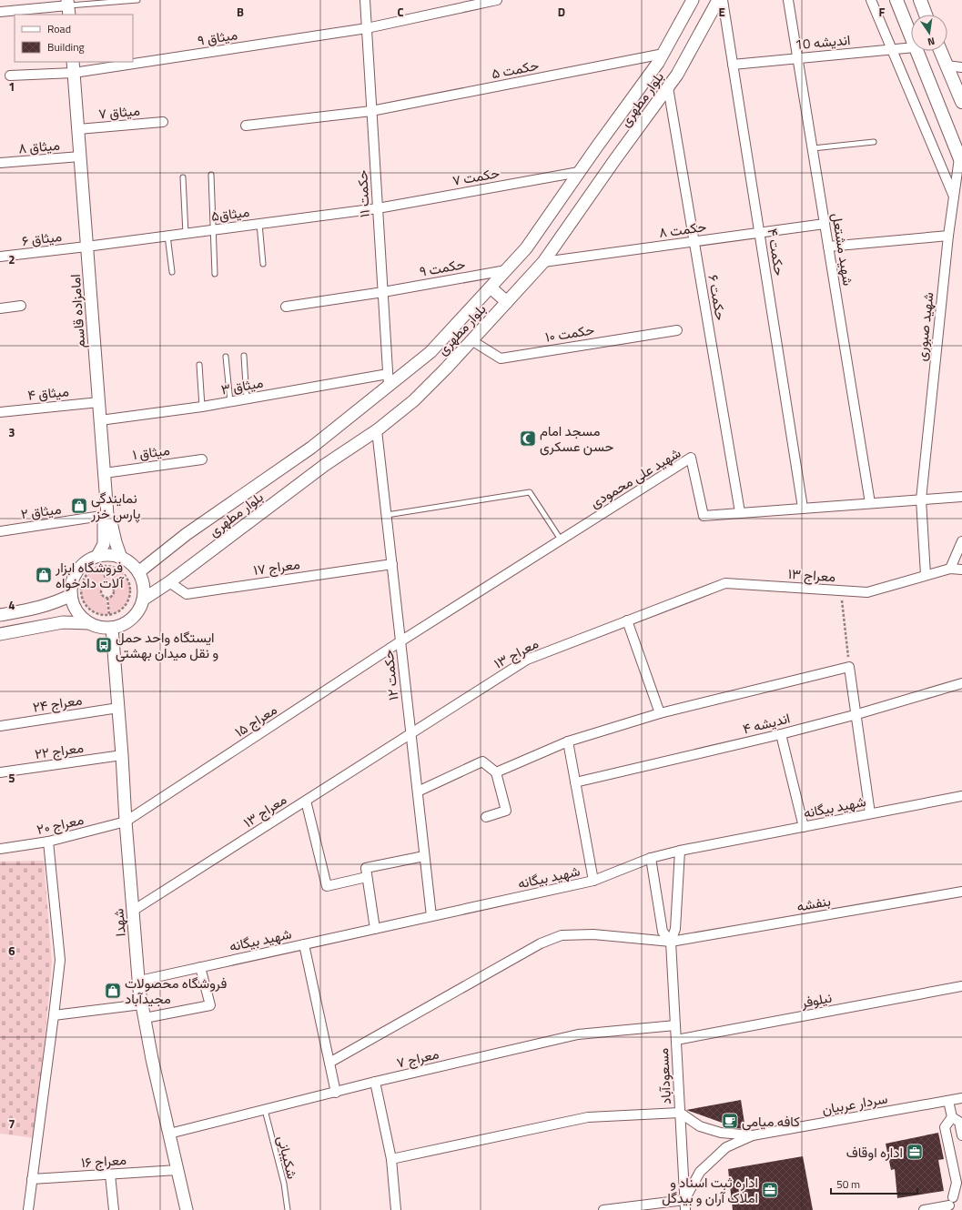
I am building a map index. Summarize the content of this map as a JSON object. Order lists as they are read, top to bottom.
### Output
{
  "streets": {
    "street": [
      "میثاق ۹",
      "اندیشه 10",
      "حکمت ۵",
      "بلوار مطهری",
      "میثاق ۷",
      "میثاق ۸",
      "حکمت ۷",
      "حکمت ۱۱",
      "میثاق۵",
      "حکمت ۸",
      "میثاق ۶",
      "شهید مشتعل",
      "حکمت ۴",
      "حکمت ۹",
      "حکمت ۶",
      "امامزاده قاسم",
      "شهید صبوری",
      "حکمت ۱۰",
      "میثاق ۳",
      "میثاق ۴",
      "میثاق ۱",
      "شهید علی محمودی",
      "میثاق ۲",
      "معراج ۱۷",
      "معراج ۱۳",
      "حکمت ۱۲",
      "معراج ۲۴",
      "معراج ۱۵",
      "اندیشه ۴",
      "معراج ۲۲",
      "شهید بیگانه",
      "معراج ۲۰",
      "بنفشه",
      "شهدا",
      "نیلوفر",
      "معراج ۷",
      "مسعودآباد",
      "سردار عربیان",
      "معراج ۱۶"
    ],
    "lane": ["شکیبانی"]
  },
  "crossings": [
    ["میثاق ۹", "حکمت ۱۱"],
    ["میثاق ۹", "امامزاده قاسم"],
    ["اندیشه 10", "شهید مشتعل"],
    ["اندیشه 10", "حکمت ۴"],
    ["حکمت ۵", "بلوار مطهری"],
    ["حکمت ۵", "حکمت ۱۱"],
    ["بلوار مطهری", "حکمت ۷"],
    ["بلوار مطهری", "حکمت ۱۱"],
    ["بلوار مطهری", "حکمت ۸"],
    ["بلوار مطهری", "حکمت ۹"],
    ["بلوار مطهری", "حکمت ۶"],
    ["بلوار مطهری", "حکمت ۱۰"],
    ["بلوار مطهری", "میثاق ۳"],
    ["بلوار مطهری", "معراج ۱۷"],
    ["بلوار مطهری", "حکمت ۱۲"],
    ["میثاق ۷", "امامزاده قاسم"],
    ["میثاق ۸", "امامزاده قاسم"],
    ["حکمت ۷", "حکمت ۱۱"],
    ["حکمت ۷", "میثاق۵"],
    ["حکمت ۱۱", "میثاق۵"],
    ["حکمت ۱۱", "حکمت ۹"],
    ["حکمت ۱۱", "میثاق ۳"],
    ["میثاق۵", "میثاق ۶"],
    ["میثاق۵", "امامزاده قاسم"],
    ["حکمت ۸", "شهید مشتعل"],
    ["حکمت ۸", "حکمت ۴"],
    ["حکمت ۸", "حکمت ۶"],
    ["میثاق ۶", "امامزاده قاسم"],
    ["شهید مشتعل", "شهید علی محمودی"],
    ["حکمت ۴", "شهید علی محمودی"],
    ["حکمت ۶", "شهید علی محمودی"],
    ["امامزاده قاسم", "میثاق ۳"],
    ["امامزاده قاسم", "میثاق ۴"],
    ["امامزاده قاسم", "میثاق ۱"],
    ["امامزاده قاسم", "میثاق ۲"],
    ["شهید صبوری", "شهید علی محمودی"],
    ["شهید صبوری", "معراج ۱۳"],
    ["شهید علی محمودی", "حکمت ۱۲"],
    ["شهید علی محمودی", "معراج ۱۵"],
    ["معراج ۱۷", "حکمت ۱۲"],
    ["معراج ۱۳", "حکمت ۱۲"],
    ["معراج ۱۳", "شهدا"],
    ["حکمت ۱۲", "معراج ۱۵"],
    ["حکمت ۱۲", "شهید بیگانه"],
    ["معراج ۲۴", "شهدا"],
    ["معراج ۱۵", "معراج ۲۰"],
    ["معراج ۱۵", "شهدا"],
    ["معراج ۲۲", "شهدا"],
    ["شهید بیگانه", "شهدا"],
    ["شهید بیگانه", "مسعودآباد"],
    ["معراج ۲۰", "شهدا"],
    ["بنفشه", "مسعودآباد"],
    ["شهدا", "معراج ۷"],
    ["شهدا", "معراج ۱۶"],
    ["نیلوفر", "مسعودآباد"],
    ["معراج ۷", "مسعودآباد"],
    ["معراج ۷", "شکیبانی"]
  ],
  "places": {
    "mosque": ["مسجد امام حسن عسکری"],
    "shop": ["نمایندگی پارس خزر", "فروشگاه ابزار آلات دادخواه", "فروشگاه محصولات مجیدآباد"],
    "bus stop": ["ایستگاه واحد حمل و نقل میدان بهشتی"],
    "cafe": ["کافه میامی"],
    "office": ["اداره اوقاف", "اداره ثبت اسناد و املاک آران و بیدگل"]
  },
  "legend": ["Road", "Building"],
  "scale_bar": "50 m",
  "north": "bottom",
  "grid": {
    "columns": [
      "B",
      "C",
      "D",
      "E",
      "F"
    ],
    "rows": [
      "1",
      "2",
      "3",
      "4",
      "5",
      "6",
      "7"
    ]
  }
}
